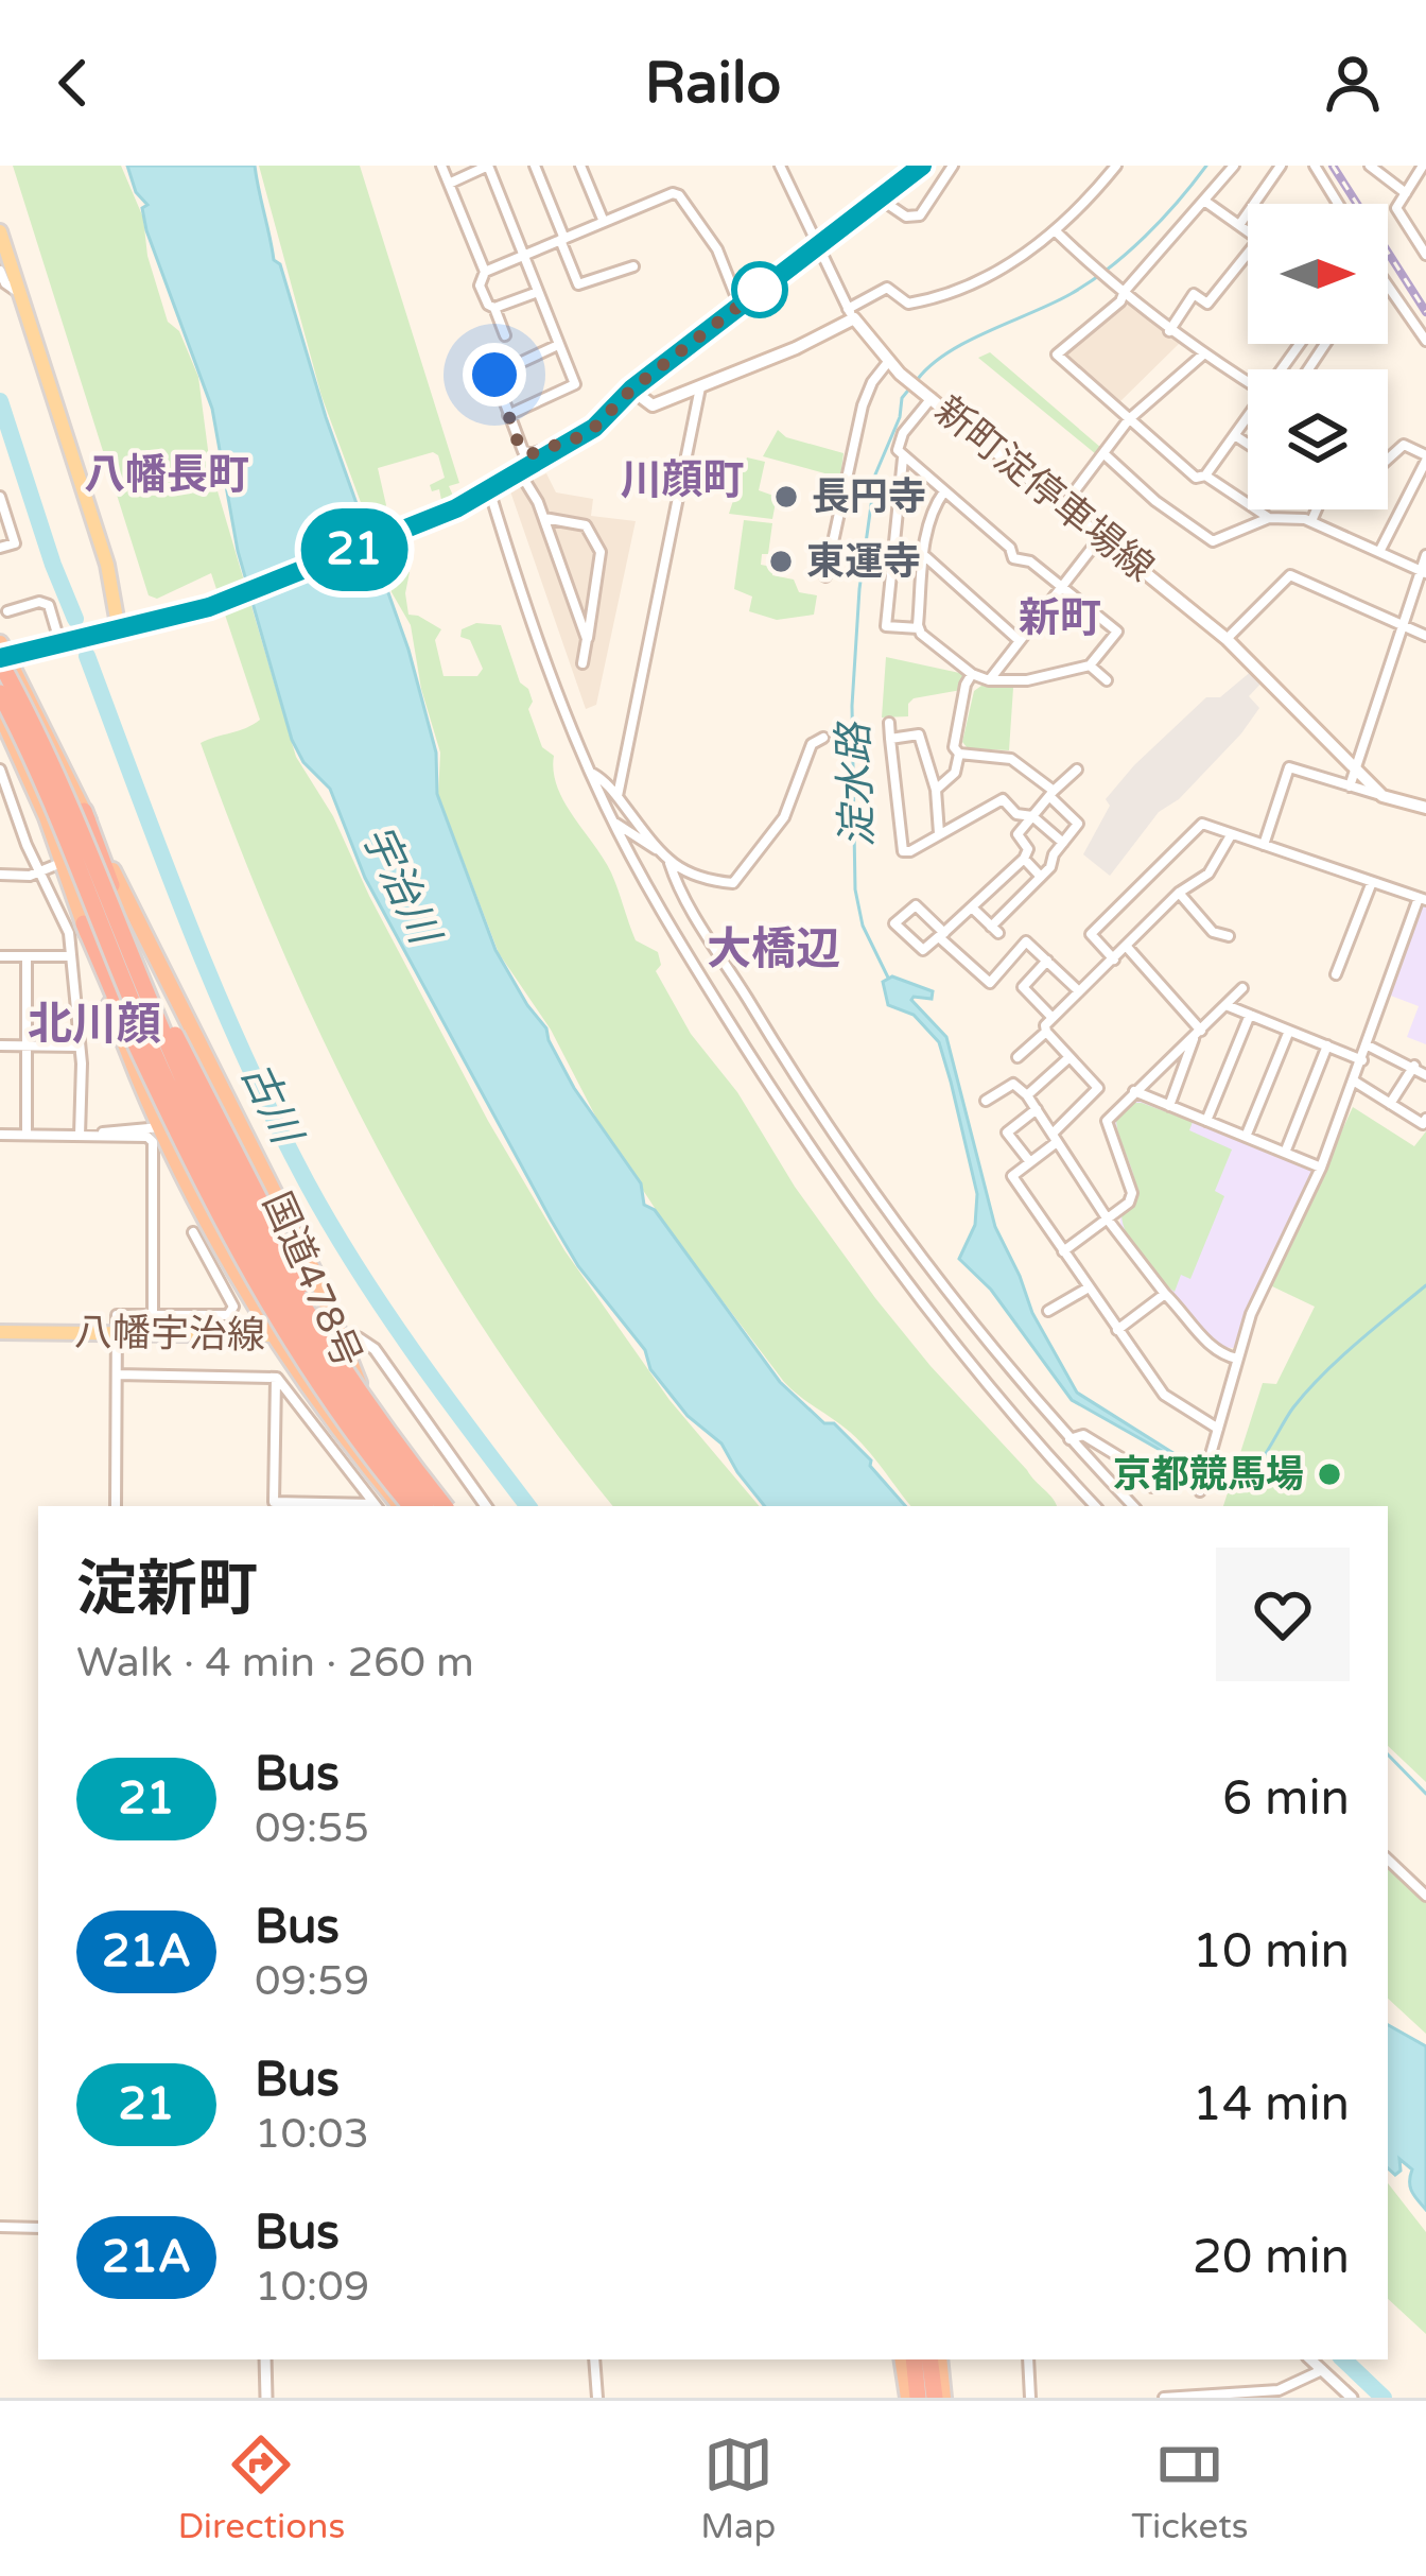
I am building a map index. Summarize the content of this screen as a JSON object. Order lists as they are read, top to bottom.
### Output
{
  "streets": {
    "highway": ["国道478号"],
    "main road": ["新町淀停車場線", "八幡宇治線"]
  },
  "crossings": [
    ["国道478号", "八幡宇治線"]
  ],
  "districts": [
    "八幡長町",
    "川顔町",
    "新町",
    "大橋辺",
    "北川顔"
  ],
  "water": ["淀水路", "宇治川", "古川"],
  "places": ["長円寺", "東運寺", "京都競馬場"],
  "lines": ["bus line 21"],
  "north": "right",
  "page": {
    "header": "Railo",
    "on_map": "21",
    "heading": ["淀新町", "Walk · 4 min · 260 m"],
    "list": [
      {
        "mark": "21",
        "name": "Bus",
        "note": "09:55",
        "value": "6 min"
      },
      {
        "mark": "21A",
        "name": "Bus",
        "note": "09:59",
        "value": "10 min"
      },
      {
        "mark": "21",
        "name": "Bus",
        "note": "10:03",
        "value": "14 min"
      },
      {
        "mark": "21A",
        "name": "Bus",
        "note": "10:09",
        "value": "20 min"
      }
    ],
    "tabs": ["Directions", "Map", "Tickets"]
  }
}
